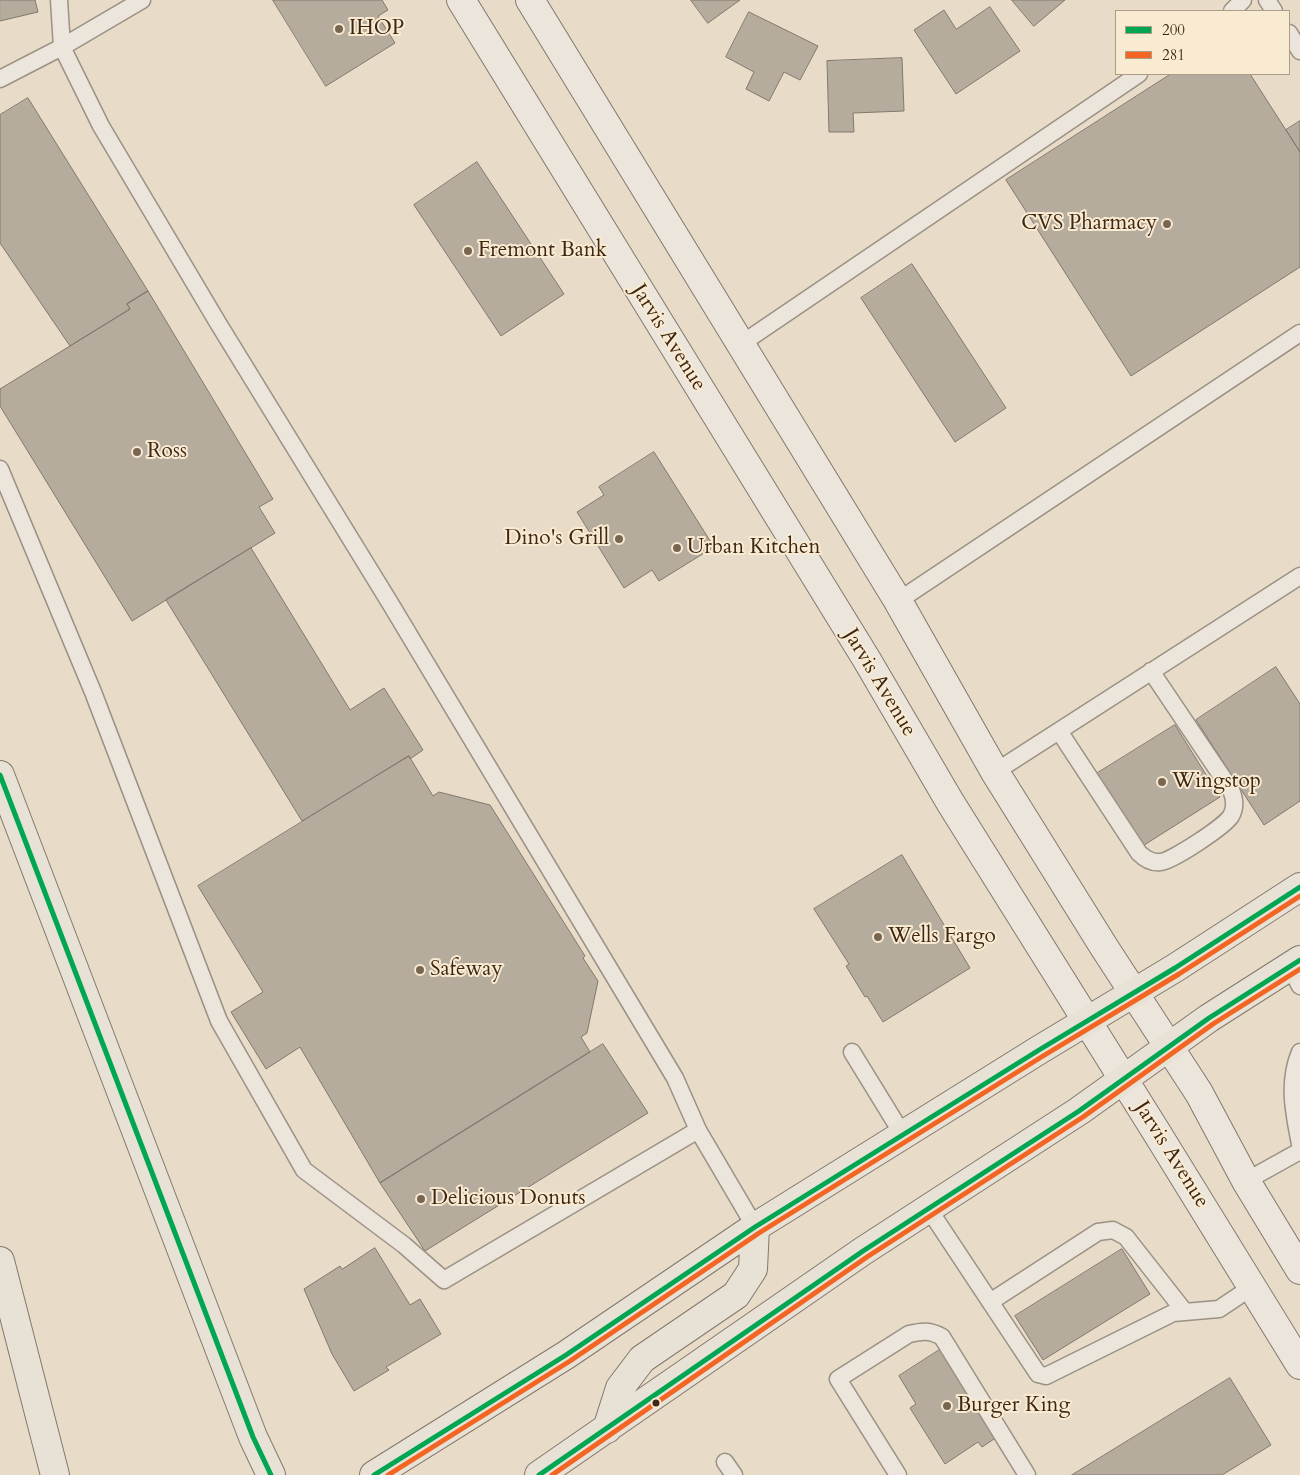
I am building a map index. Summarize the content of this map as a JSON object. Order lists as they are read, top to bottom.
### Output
{
  "streets": {
    "street": ["Jarvis Avenue"]
  },
  "places": [
    "IHOP",
    "CVS Pharmacy",
    "Fremont Bank",
    "Ross",
    "Dino's Grill",
    "Urban Kitchen",
    "Wingstop",
    "Wells Fargo",
    "Safeway",
    "Delicious Donuts",
    "Burger King"
  ],
  "lines": ["transit line 200", "transit line 281"],
  "legend": ["200", "281"]
}
